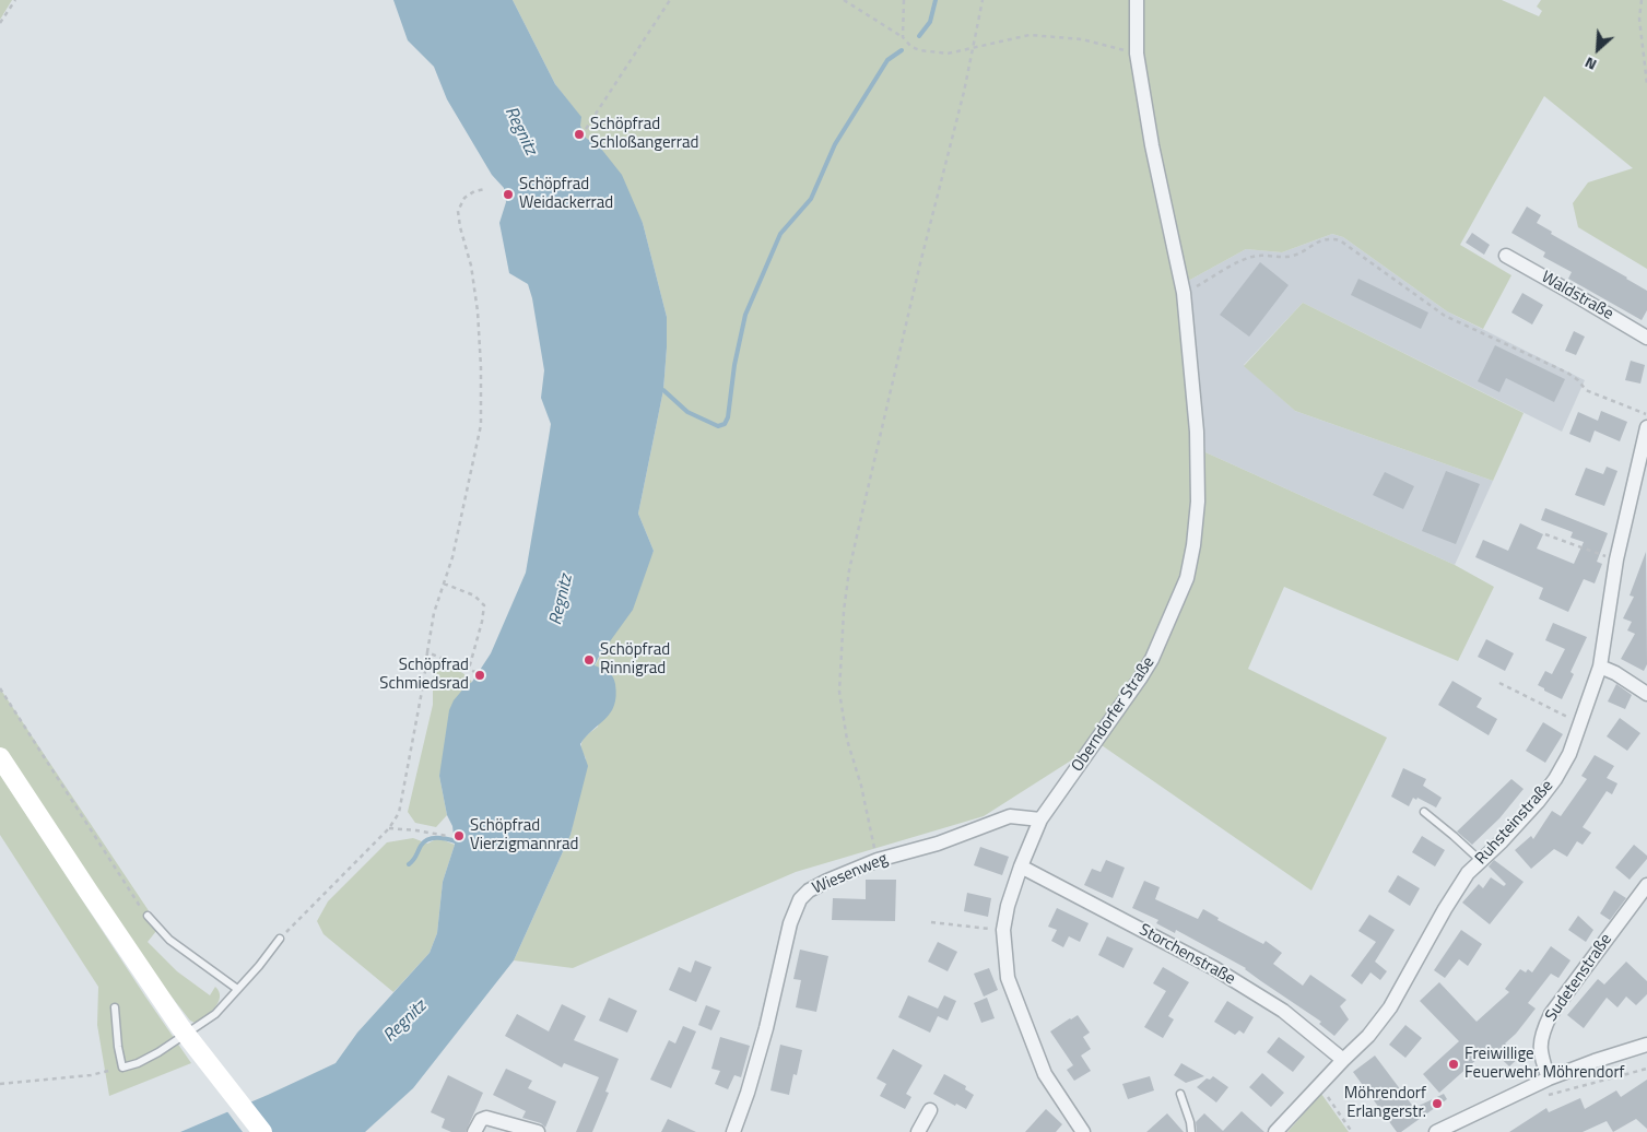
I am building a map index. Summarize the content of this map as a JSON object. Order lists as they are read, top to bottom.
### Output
{
  "streets": {
    "street": [
      "Waldstraße",
      "Oberndorfer Straße",
      "Ruhsteinstraße",
      "Wiesenweg",
      "Storchenstraße",
      "Sudetenstraße"
    ]
  },
  "crossings": [
    ["Oberndorfer Straße", "Wiesenweg"],
    ["Oberndorfer Straße", "Storchenstraße"],
    ["Ruhsteinstraße", "Storchenstraße"]
  ],
  "water": ["Regnitz"],
  "places": [
    "Schöpfrad Schloßangerrad",
    "Schöpfrad Weidackerrad",
    "Schöpfrad Rinnigrad",
    "Schöpfrad Schmiedsrad",
    "Schöpfrad Vierzigmannrad",
    "Freiwillige Feuerwehr Möhrendorf",
    "Möhrendorf Erlangerstr."
  ],
  "north": "bottom left"
}
